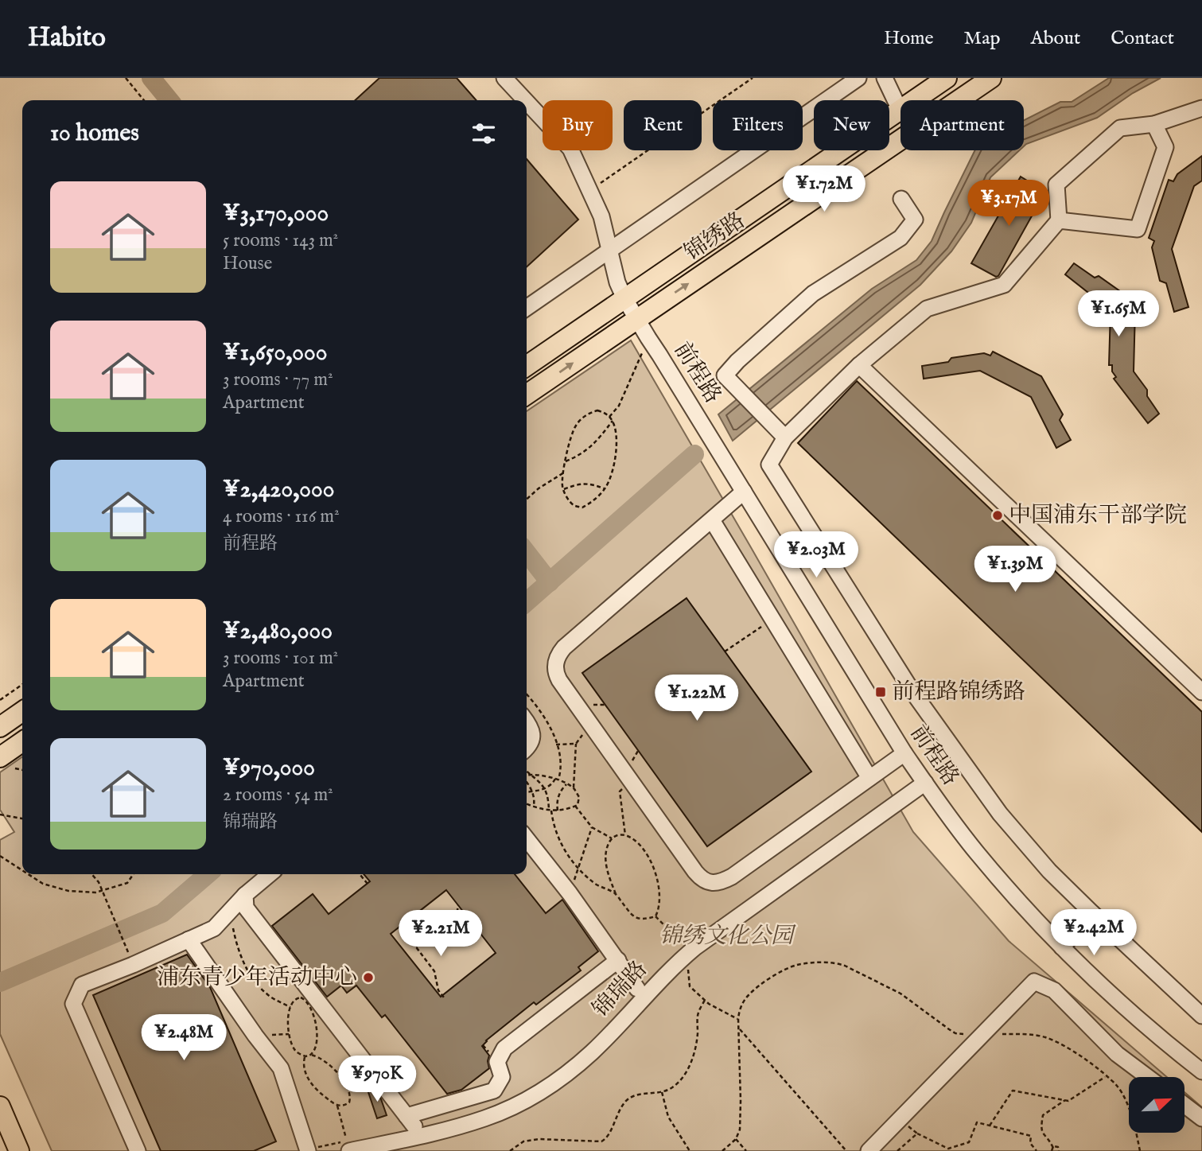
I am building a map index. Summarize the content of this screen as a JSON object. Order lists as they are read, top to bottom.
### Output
{
  "streets": {
    "main road": ["锦绣路"],
    "street": ["前程路", "锦瑞路"]
  },
  "crossings": [
    ["锦绣路", "前程路"],
    ["前程路", "锦瑞路"]
  ],
  "parks": ["锦绣文化公园"],
  "places": {
    "other": ["中国浦东干部学院", "浦东青少年活动中心"],
    "transit": ["前程路锦绣路"]
  },
  "north": "top right",
  "page": {
    "header": "Habito",
    "nav": [
      "Home",
      "Map",
      "About",
      "Contact"
    ],
    "chip": [
      "Buy",
      "Rent",
      "Filters",
      "New",
      "Apartment"
    ],
    "heading": "10 homes",
    "price": [
      "¥1.72M",
      "¥3.17M",
      "¥1.65M",
      "¥2.03M",
      "¥1.39M",
      "¥1.22M",
      "¥2.42M",
      "¥2.21M",
      "¥2.48M",
      "¥970K"
    ],
    "list": [
      {
        "name": "¥3,170,000",
        "note": "5 rooms · 143 m² · House"
      },
      {
        "name": "¥1,650,000",
        "note": "3 rooms · 77 m² · Apartment"
      },
      {
        "name": "¥2,420,000",
        "note": "4 rooms · 116 m² · 前程路"
      },
      {
        "name": "¥2,480,000",
        "note": "3 rooms · 101 m² · Apartment"
      },
      {
        "name": "¥970,000",
        "note": "2 rooms · 54 m² · 锦瑞路"
      }
    ]
  }
}
